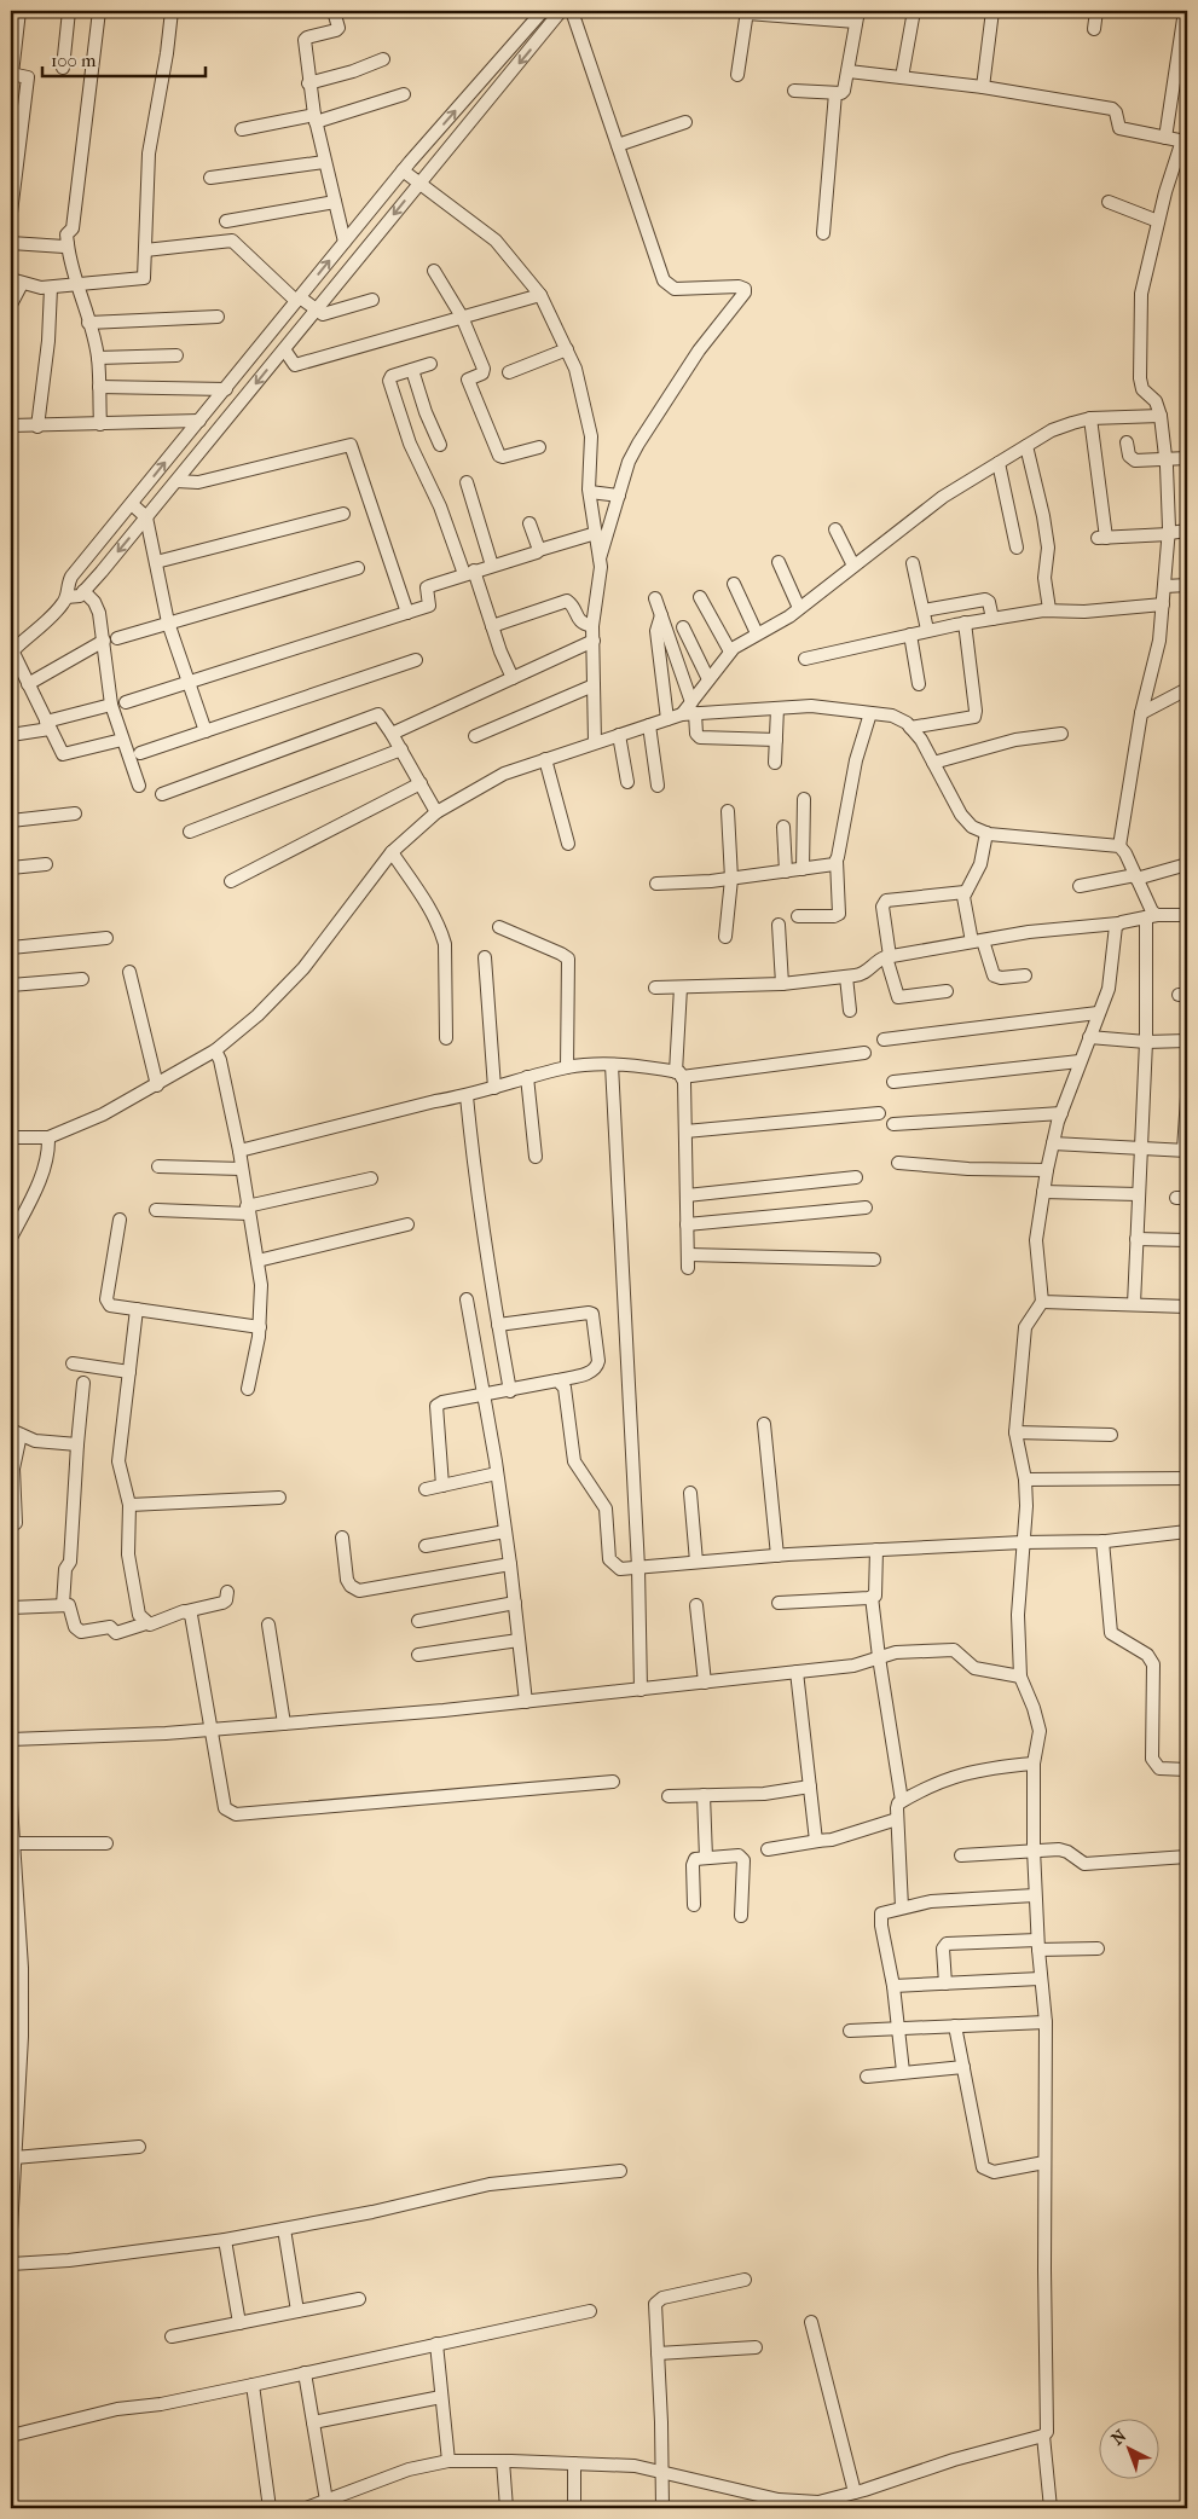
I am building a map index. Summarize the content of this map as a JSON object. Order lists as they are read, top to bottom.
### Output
{
  "scale_bar": "100 m",
  "north": "top left"
}
